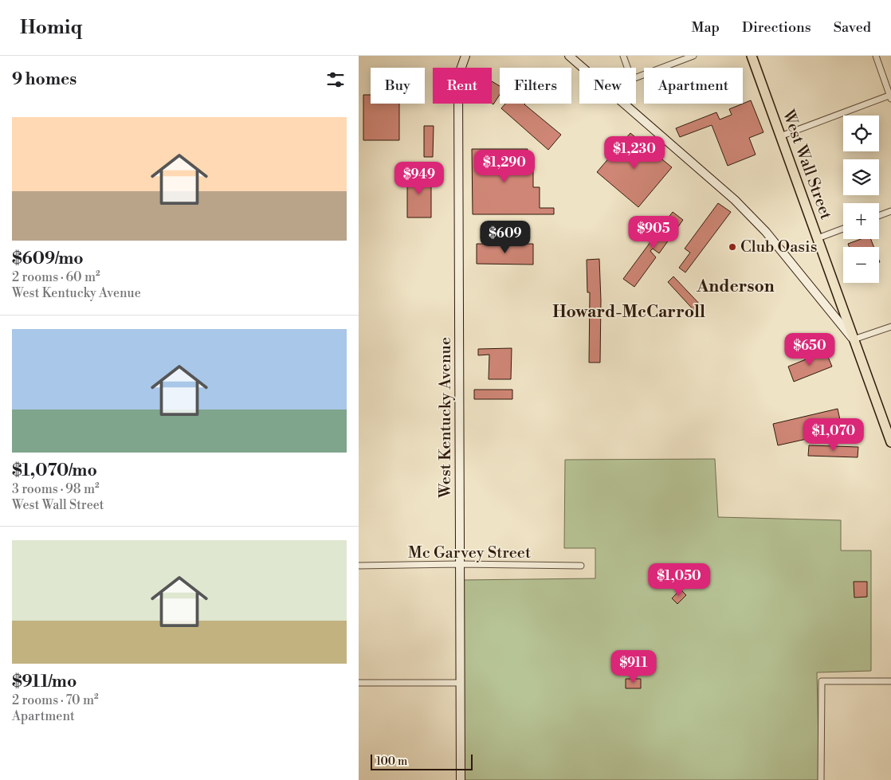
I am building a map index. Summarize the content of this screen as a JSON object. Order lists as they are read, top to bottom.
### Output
{
  "streets": {
    "main road": ["West Wall Street"],
    "street": ["West Kentucky Avenue", "Mc Garvey Street"]
  },
  "crossings": [
    ["West Kentucky Avenue", "Mc Garvey Street"]
  ],
  "districts": ["Anderson", "Howard-McCarroll"],
  "places": ["Club Oasis"],
  "scale_bar": "100 m",
  "page": {
    "header": "Homiq",
    "nav": ["Map", "Directions", "Saved"],
    "heading": "9 homes",
    "chip": [
      "Buy",
      "Rent",
      "Filters",
      "New",
      "Apartment"
    ],
    "list": [
      {
        "name": "$609/mo",
        "note": "2 rooms · 60 m² · West Kentucky Avenue"
      },
      {
        "name": "$1,070/mo",
        "note": "3 rooms · 98 m² · West Wall Street"
      },
      {
        "name": "$911/mo",
        "note": "2 rooms · 70 m² · Apartment"
      }
    ],
    "map_buttons": ["+", "−"],
    "price": [
      "$1,230",
      "$1,290",
      "$949",
      "$905",
      "$609",
      "$650",
      "$1,070",
      "$1,050",
      "$911"
    ],
    "scale": "100 m"
  }
}
